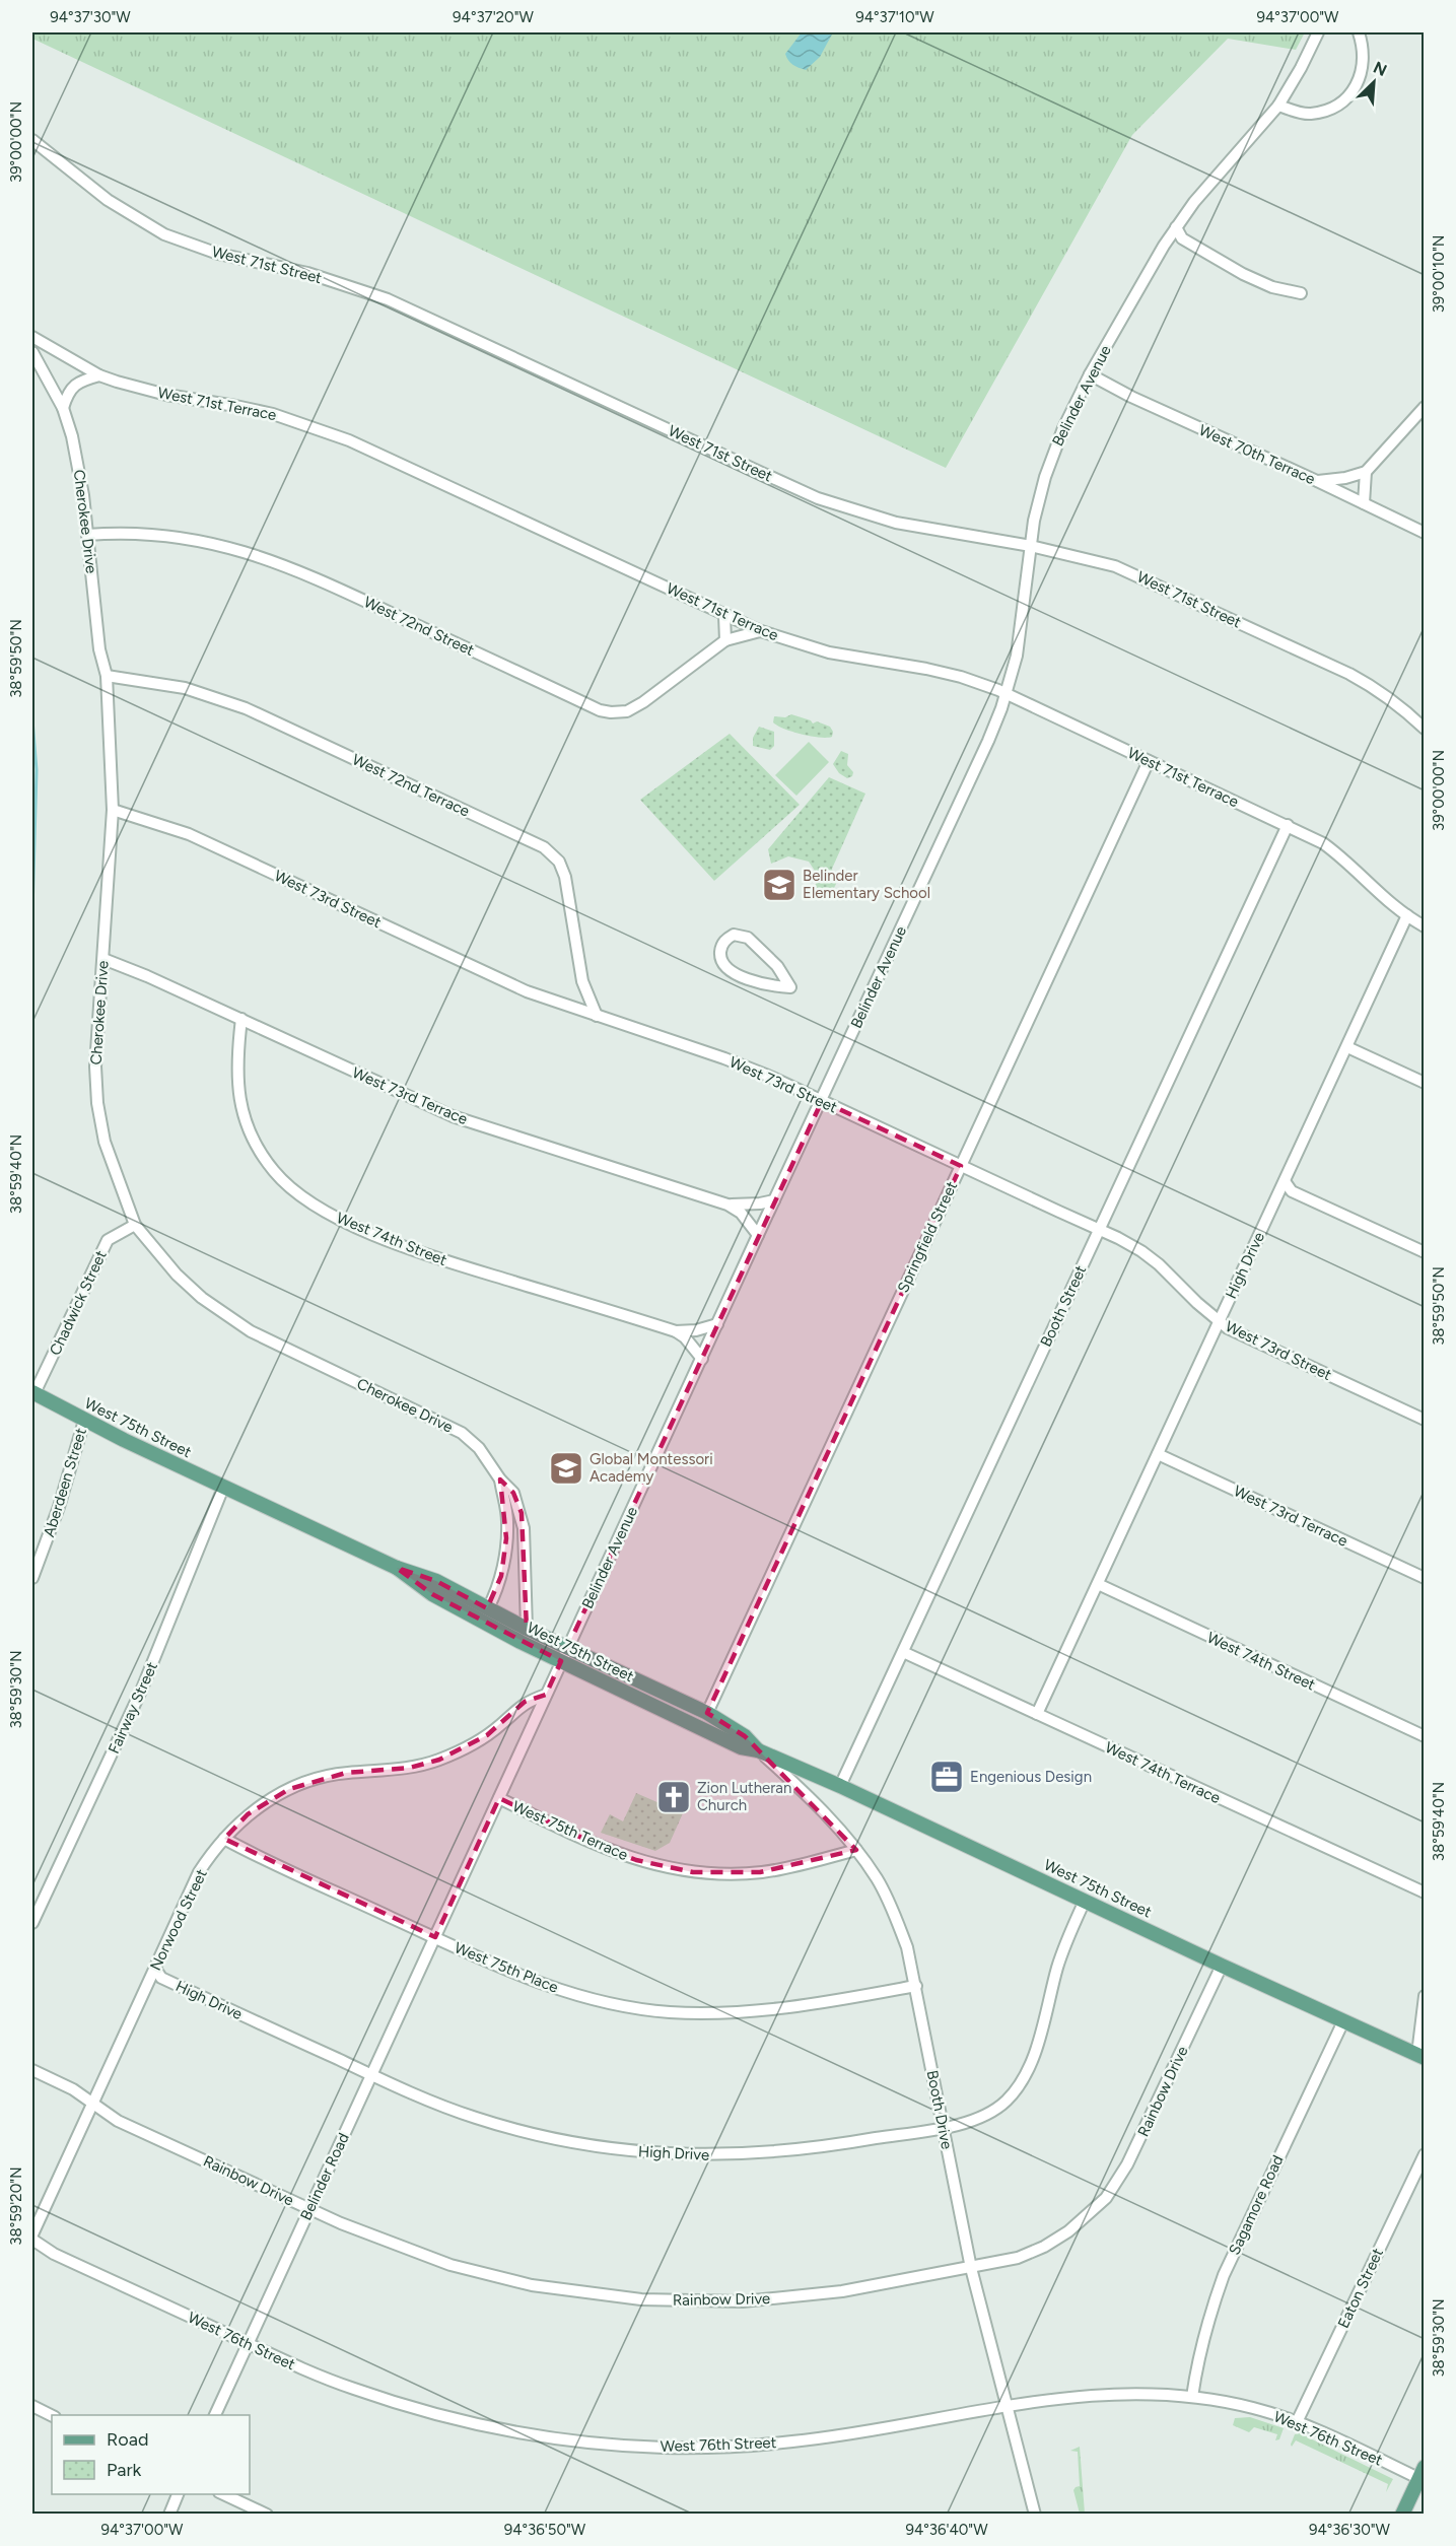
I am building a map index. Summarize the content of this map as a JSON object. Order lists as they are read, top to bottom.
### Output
{
  "streets": {
    "main road": ["West 75th Street"],
    "street": [
      "West 71st Street",
      "Belinder Avenue",
      "West 71st Terrace",
      "West 70th Terrace",
      "Cherokee Drive",
      "West 72nd Street",
      "West 72nd Terrace",
      "West 73rd Street",
      "West 73rd Terrace",
      "Springfield Street",
      "West 74th Street",
      "High Drive",
      "Chadwick Street",
      "Booth Street",
      "Aberdeen Street",
      "Fairway Street",
      "West 74th Terrace",
      "West 75th Terrace",
      "Norwood Street",
      "West 75th Place",
      "Rainbow Drive",
      "Booth Drive",
      "Belinder Road",
      "Sagamore Road",
      "Eaton Street",
      "West 76th Street"
    ]
  },
  "crossings": [
    ["West 71st Street", "Belinder Avenue"],
    ["Belinder Avenue", "West 71st Terrace"],
    ["Belinder Avenue", "West 70th Terrace"],
    ["Belinder Avenue", "West 73rd Street"],
    ["Belinder Avenue", "West 73rd Terrace"],
    ["Belinder Avenue", "West 74th Street"],
    ["Belinder Avenue", "West 75th Street"],
    ["Belinder Avenue", "West 75th Terrace"],
    ["Belinder Avenue", "Norwood Street"],
    ["Belinder Avenue", "West 75th Place"],
    ["Belinder Avenue", "Belinder Road"],
    ["West 71st Terrace", "West 72nd Street"],
    ["West 71st Terrace", "Springfield Street"],
    ["West 71st Terrace", "High Drive"],
    ["West 71st Terrace", "Booth Street"],
    ["Cherokee Drive", "West 72nd Street"],
    ["Cherokee Drive", "West 72nd Terrace"],
    ["Cherokee Drive", "West 73rd Street"],
    ["Cherokee Drive", "West 73rd Terrace"],
    ["Cherokee Drive", "Chadwick Street"],
    ["Cherokee Drive", "West 75th Street"],
    ["West 72nd Terrace", "West 73rd Street"],
    ["West 73rd Street", "Springfield Street"],
    ["West 73rd Street", "High Drive"],
    ["West 73rd Street", "Booth Street"],
    ["West 73rd Terrace", "West 74th Street"],
    ["West 73rd Terrace", "High Drive"],
    ["Springfield Street", "West 75th Street"],
    ["West 74th Street", "High Drive"],
    ["High Drive", "West 75th Street"],
    ["High Drive", "West 74th Terrace"],
    ["High Drive", "Norwood Street"],
    ["High Drive", "Booth Drive"],
    ["High Drive", "Belinder Road"],
    ["Chadwick Street", "West 75th Street"],
    ["Booth Street", "West 75th Street"],
    ["Booth Street", "West 74th Terrace"],
    ["West 75th Street", "Aberdeen Street"],
    ["West 75th Street", "Fairway Street"],
    ["West 75th Street", "Rainbow Drive"],
    ["West 75th Street", "Booth Drive"],
    ["West 75th Street", "Sagamore Road"],
    ["West 75th Terrace", "Booth Drive"],
    ["Norwood Street", "West 75th Place"],
    ["Norwood Street", "Rainbow Drive"],
    ["West 75th Place", "Booth Drive"],
    ["West 75th Place", "Belinder Road"],
    ["Rainbow Drive", "Booth Drive"],
    ["Rainbow Drive", "Belinder Road"],
    ["Booth Drive", "West 76th Street"],
    ["Belinder Road", "West 76th Street"],
    ["Sagamore Road", "West 76th Street"],
    ["Eaton Street", "West 76th Street"]
  ],
  "places": {
    "school or university": ["Belinder Elementary School", "Global Montessori Academy"],
    "office": ["Engenious Design"],
    "church": ["Zion Lutheran Church"]
  },
  "legend": ["Road", "Park"],
  "north": "top right",
  "coordinates": [
    "94°37'30\"W",
    "94°37'20\"W",
    "94°37'10\"W",
    "94°37'00\"W",
    "39°00'00\"N",
    "39°00'10\"N",
    "38°59'50\"N",
    "38°59'40\"N",
    "38°59'30\"N",
    "38°59'20\"N",
    "94°36'50\"W",
    "94°36'40\"W",
    "94°36'30\"W"
  ]
}
